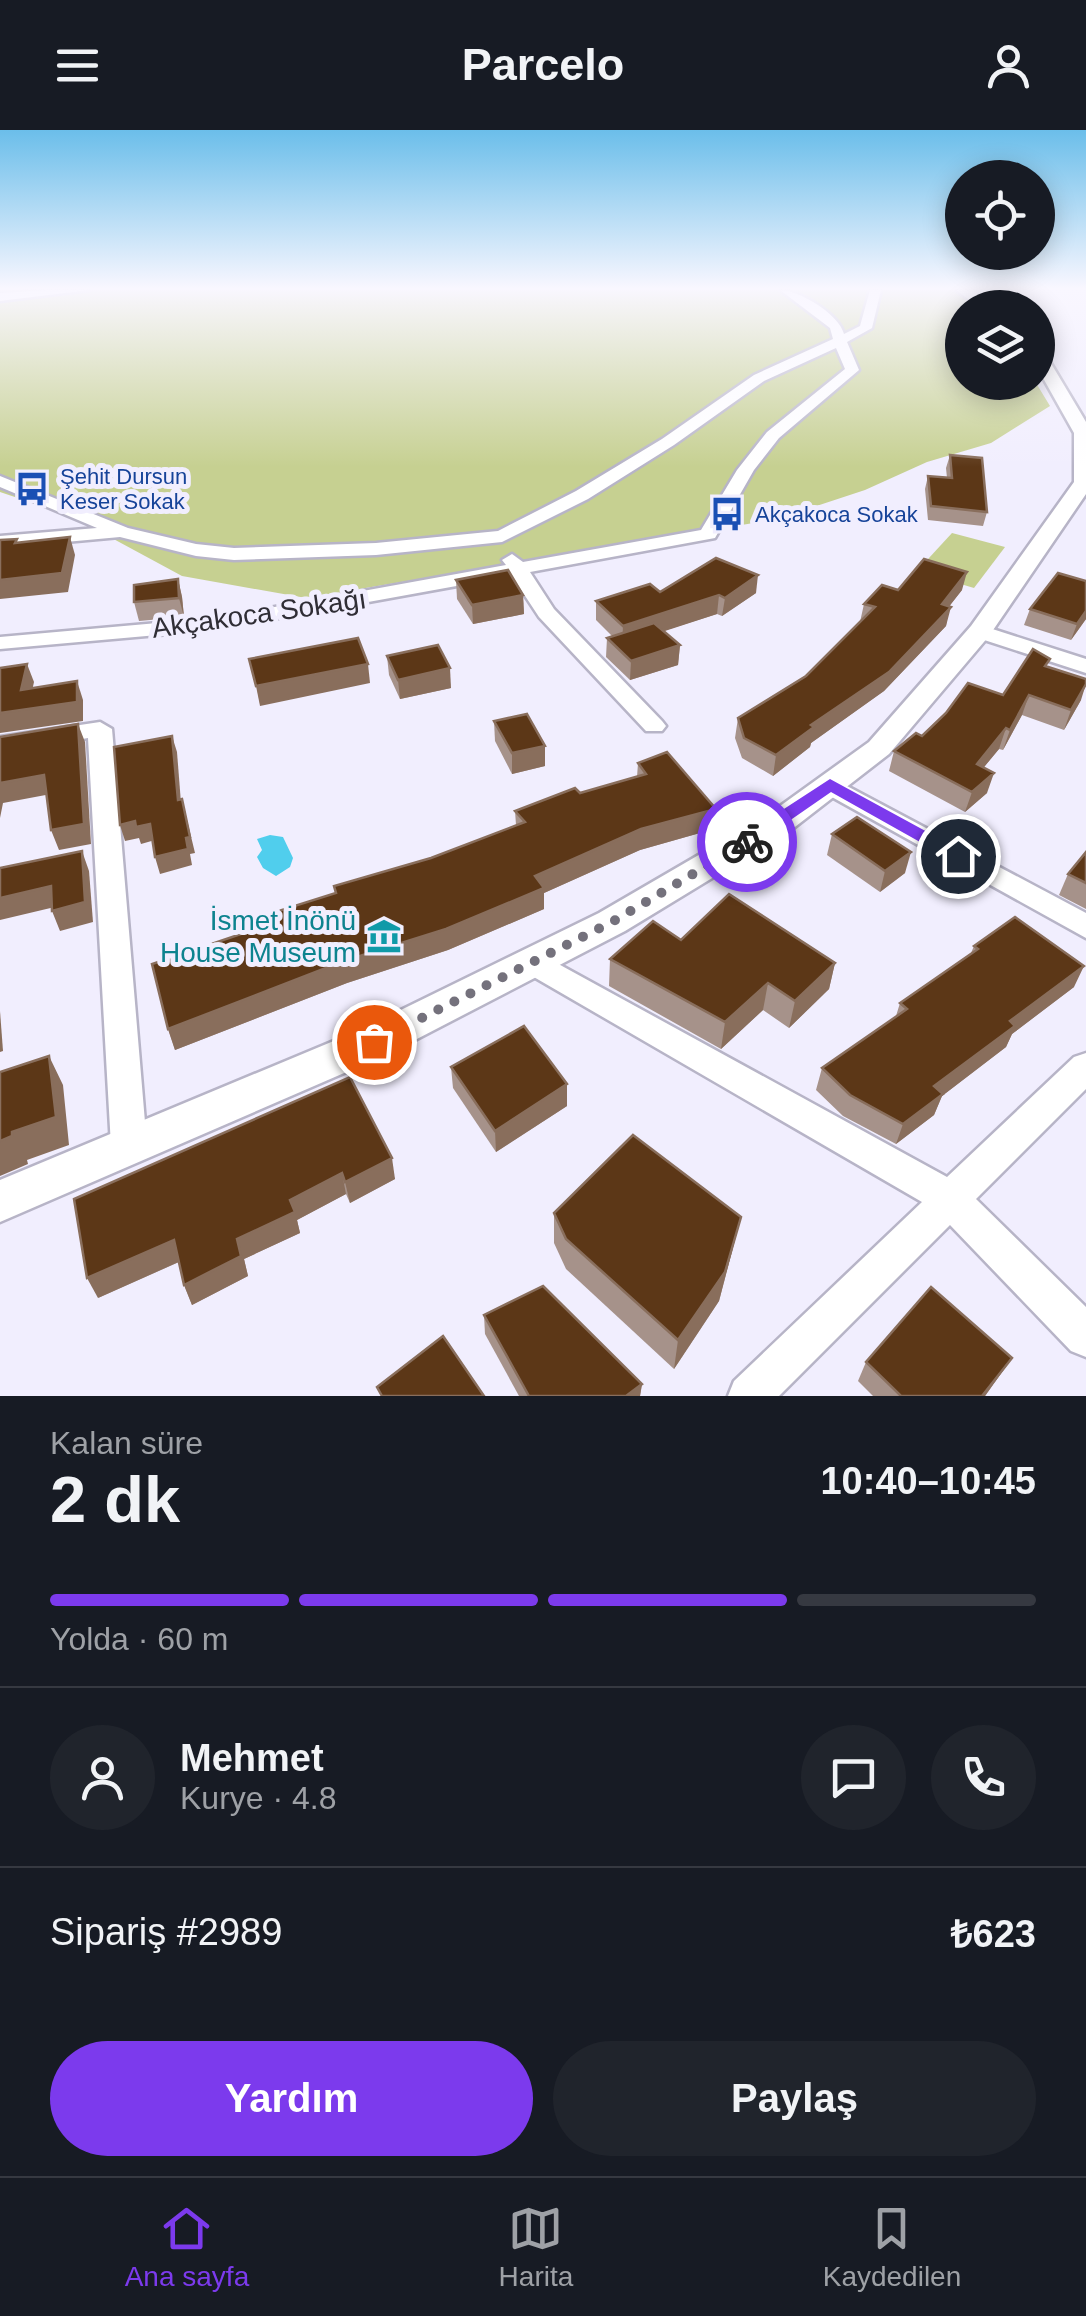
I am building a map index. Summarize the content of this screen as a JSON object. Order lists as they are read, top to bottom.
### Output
{
  "streets": {
    "street": ["Akçakoca Sokağı"]
  },
  "places": {
    "bus stop": ["Şehit Dursun Keser Sokak", "Akçakoca Sokak"],
    "museum": ["İsmet İnönü House Museum"]
  },
  "page": {
    "header": "Parcelo",
    "heading": ["2 dk", "Kalan süre", "10:40–10:45"],
    "panel": [
      "Mehmet",
      "Kurye · 4.8",
      "Sipariş #2989",
      "₺623"
    ],
    "bar": "Yolda · 60 m",
    "buttons": ["Yardım", "Paylaş"],
    "tabs": ["Ana sayfa", "Harita", "Kaydedilen"]
  }
}
